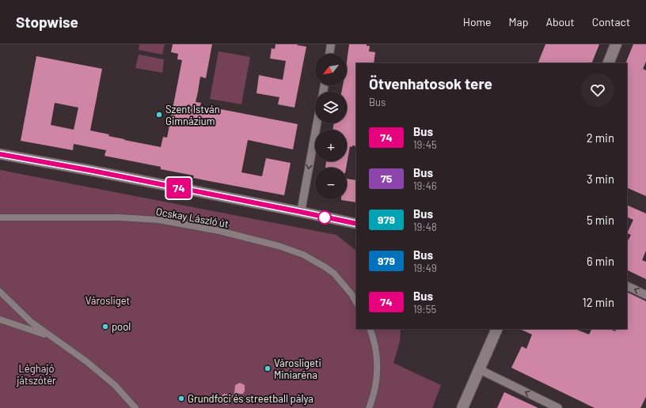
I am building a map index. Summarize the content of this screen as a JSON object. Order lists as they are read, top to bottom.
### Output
{
  "streets": {
    "street": ["Ocskay László út"]
  },
  "parks": ["Városliget", "Léghajó játszótér"],
  "places": [
    "Szent István Gimnázium",
    "pool",
    "Városligeti Miniaréna",
    "Grundfoci és streetball pálya"
  ],
  "lines": ["bus line 74"],
  "north": "bottom left",
  "page": {
    "header": "Stopwise",
    "nav": [
      "Home",
      "Map",
      "About",
      "Contact"
    ],
    "on_map": "74",
    "map_buttons": ["+", "−"],
    "heading": ["Ötvenhatosok tere", "Bus"],
    "list": [
      {
        "mark": "74",
        "name": "Bus",
        "note": "19:45",
        "value": "2 min"
      },
      {
        "mark": "75",
        "name": "Bus",
        "note": "19:46",
        "value": "3 min"
      },
      {
        "mark": "979",
        "name": "Bus",
        "note": "19:48",
        "value": "5 min"
      },
      {
        "mark": "979",
        "name": "Bus",
        "note": "19:49",
        "value": "6 min"
      },
      {
        "mark": "74",
        "name": "Bus",
        "note": "19:55",
        "value": "12 min"
      }
    ]
  }
}
